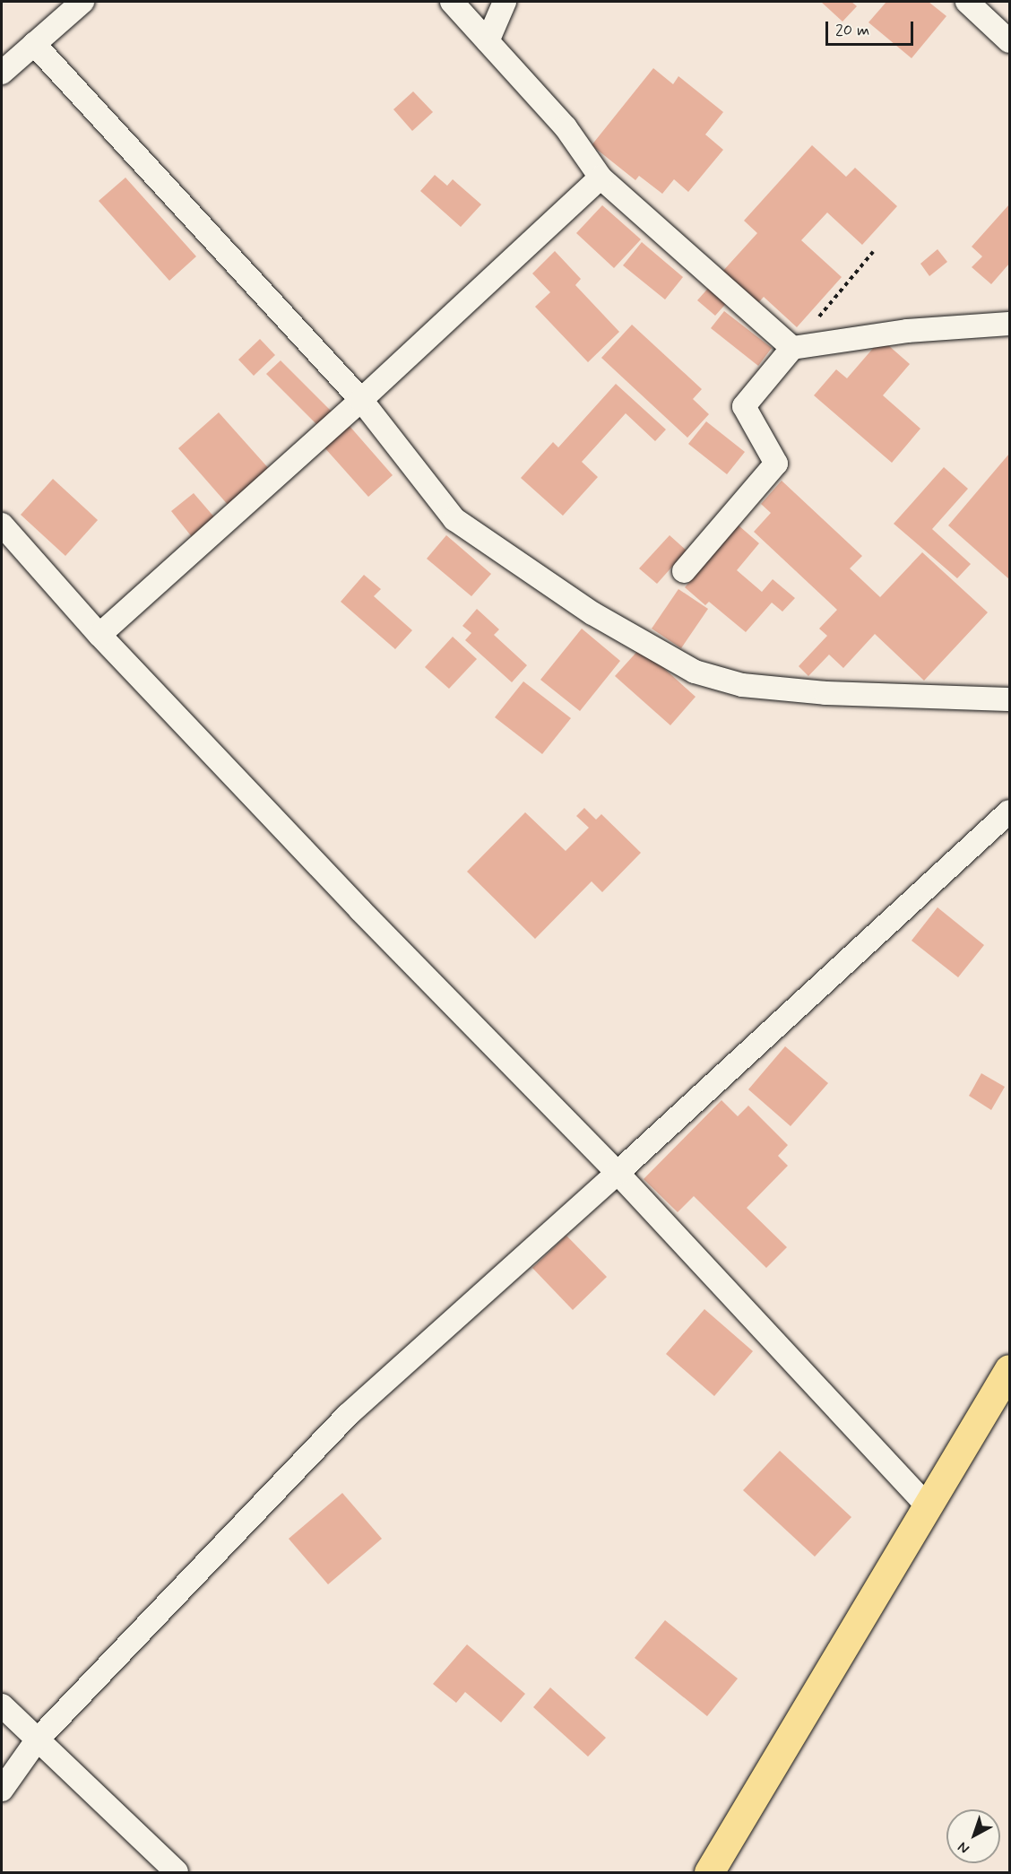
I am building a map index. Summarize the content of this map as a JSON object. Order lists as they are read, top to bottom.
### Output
{
  "scale_bar": "20 m",
  "north": "bottom left"
}
